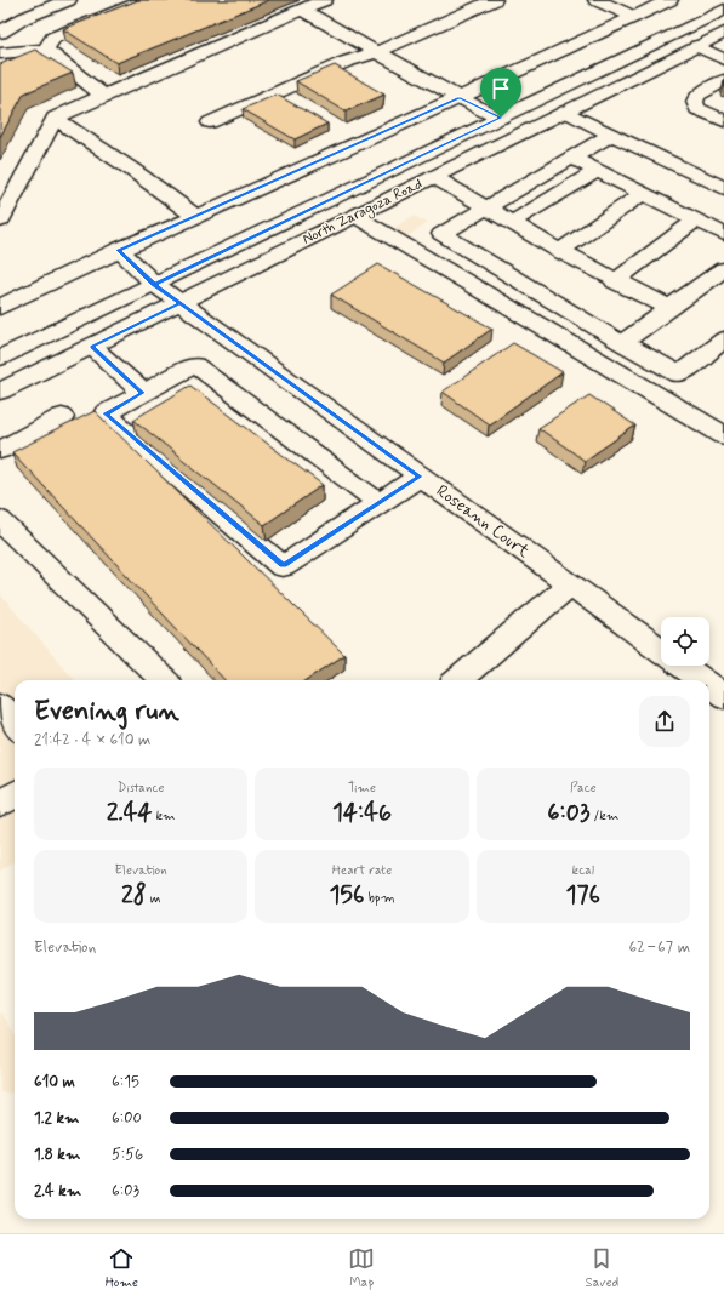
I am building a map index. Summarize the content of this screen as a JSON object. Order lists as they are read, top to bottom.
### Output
{
  "streets": {
    "main road": ["North Zaragoza Road", "Roseann Court"]
  },
  "crossings": [
    ["North Zaragoza Road", "Roseann Court"]
  ],
  "page": {
    "heading": ["Evening run", "21:42 · 4 × 610 m"],
    "stats": [
      ["Distance", "2.44 km"],
      ["Time", "14:46"],
      ["Pace", "6:03 /km"],
      ["Elevation", "28 m"],
      ["Heart rate", "156 bpm"],
      ["kcal", "176"]
    ],
    "chart": ["Elevation", "62–67 m"],
    "list": [
      {
        "name": "610 m",
        "note": "6:15"
      },
      {
        "name": "1.2 km",
        "note": "6:00"
      },
      {
        "name": "1.8 km",
        "note": "5:56"
      },
      {
        "name": "2.4 km",
        "note": "6:03"
      }
    ],
    "tabs": ["Home", "Map", "Saved"]
  }
}
